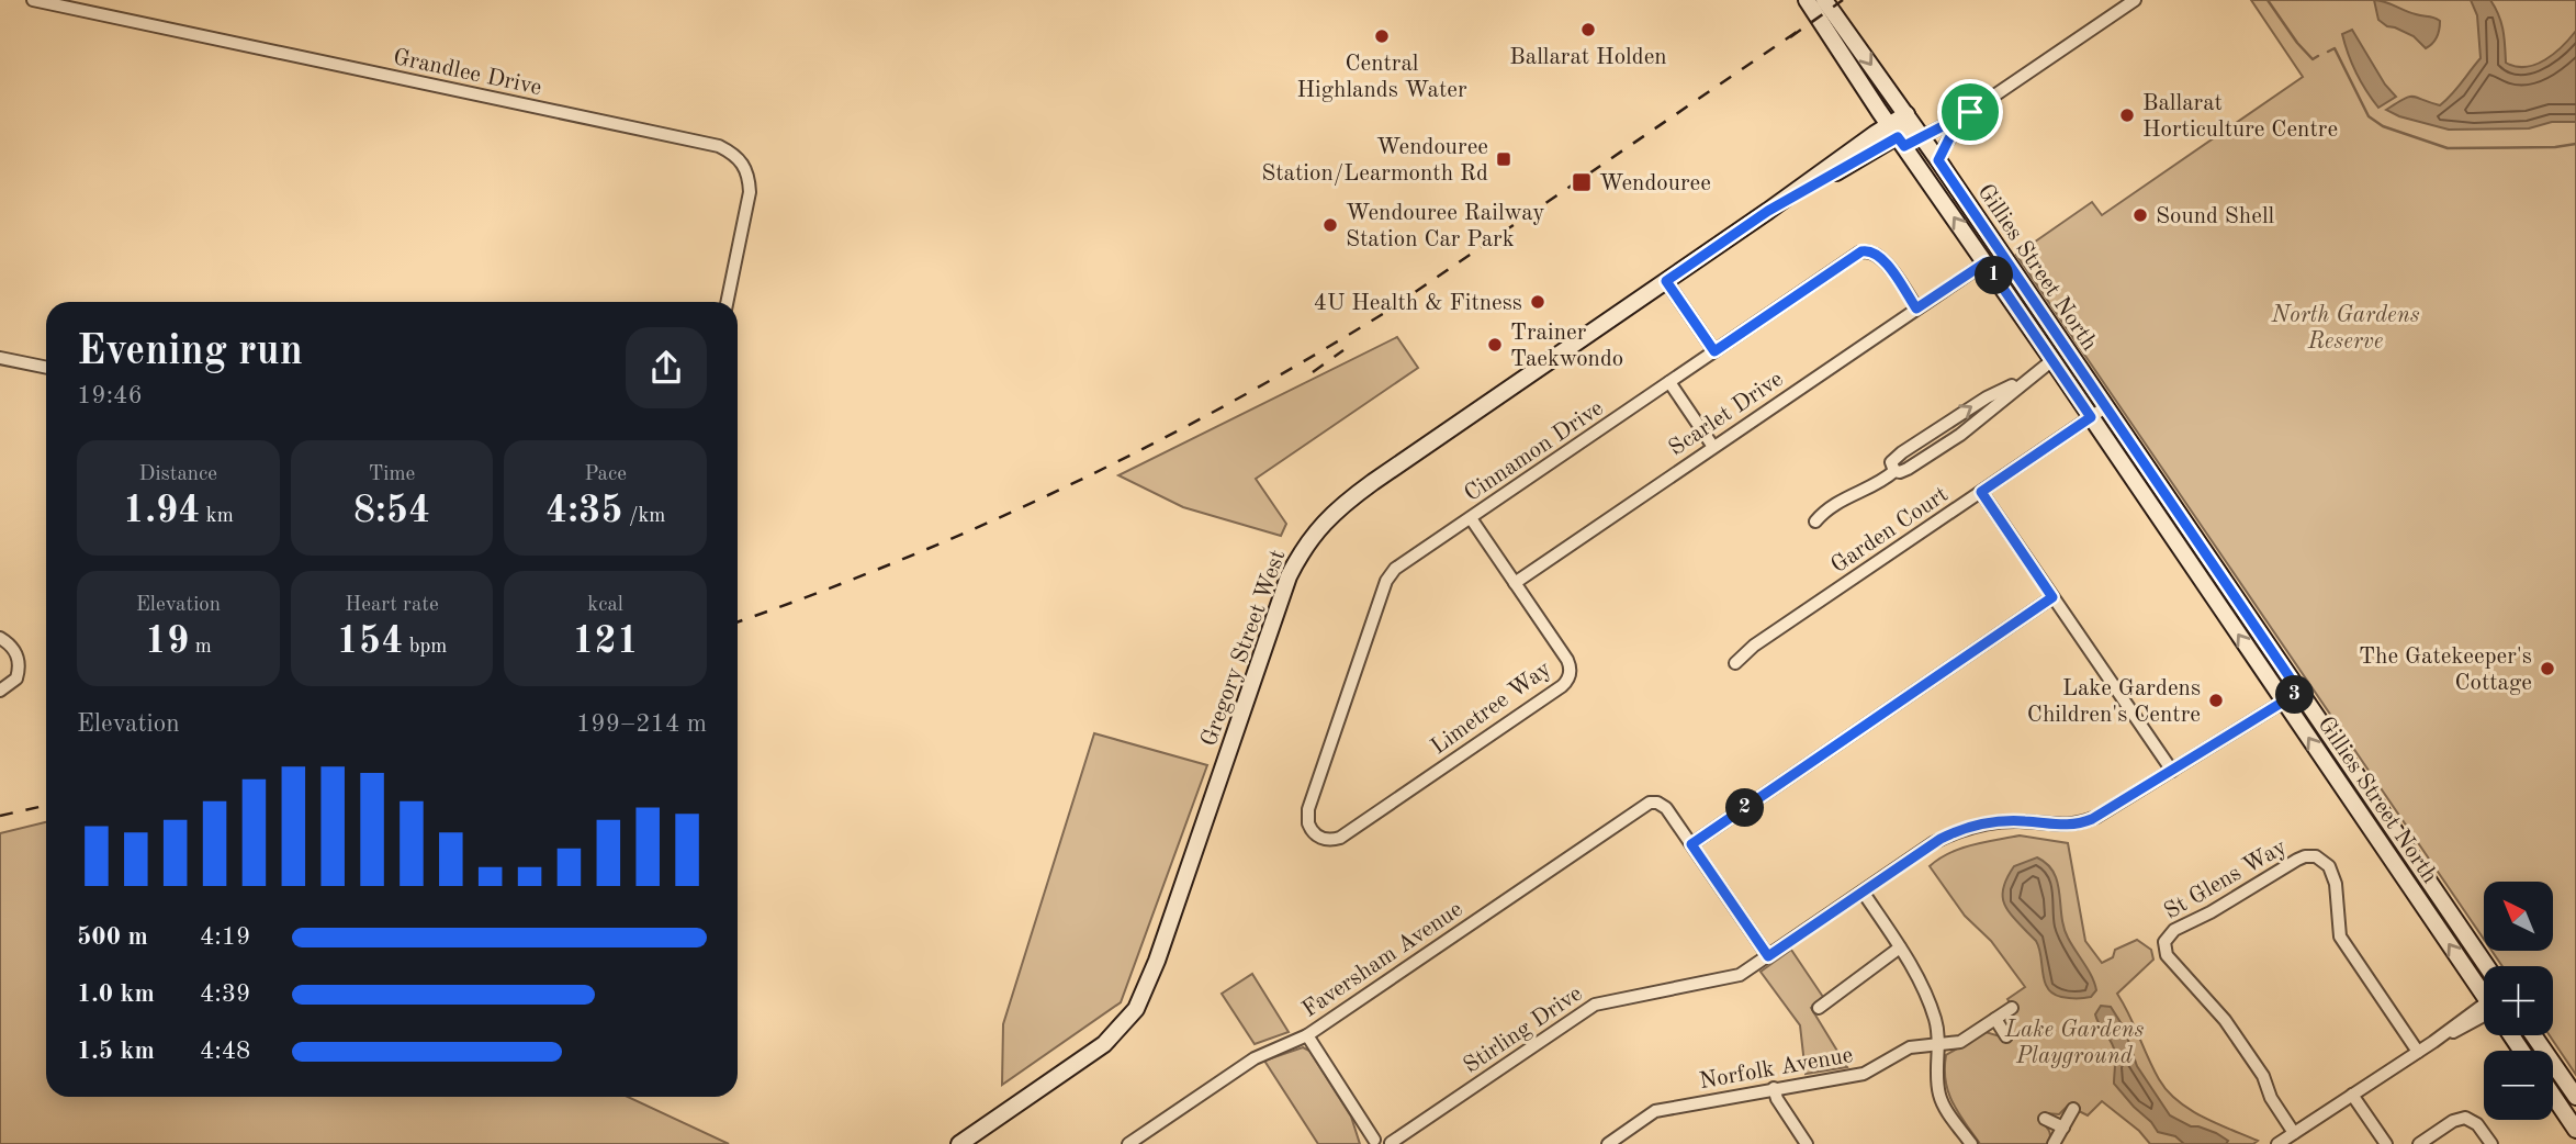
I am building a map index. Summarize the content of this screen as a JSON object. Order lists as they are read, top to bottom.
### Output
{
  "streets": {
    "main road": ["Gillies Street North", "Gregory Street West"],
    "street": [
      "Grandlee Drive",
      "Scarlet Drive",
      "Cinnamon Drive",
      "Garden Court",
      "Limetree Way",
      "St Glens Way",
      "Faversham Avenue",
      "Stirling Drive",
      "Norfolk Avenue"
    ]
  },
  "crossings": [
    ["Gillies Street North", "Scarlet Drive"],
    ["Gillies Street North", "Garden Court"],
    ["Gillies Street North", "Gregory Street West"],
    ["Gillies Street North", "Stirling Drive"],
    ["Scarlet Drive", "Cinnamon Drive"],
    ["Scarlet Drive", "Limetree Way"],
    ["Cinnamon Drive", "Limetree Way"]
  ],
  "parks": ["North Gardens Reserve", "Lake Gardens Playground"],
  "places": {
    "other": [
      "Ballarat Holden",
      "Central Highlands Water",
      "Ballarat Horticulture Centre",
      "Sound Shell",
      "Wendouree Railway Station Car Park",
      "4U Health & Fitness",
      "Trainer Taekwondo",
      "The Gatekeeper's Cottage",
      "Lake Gardens Children's Centre"
    ],
    "transit": ["Wendouree Station/Learmonth Rd", "Wendouree"]
  },
  "north": "top left",
  "page": {
    "pins": ["1", "3", "2"],
    "heading": ["Evening run", "19:46"],
    "stats": [
      ["Distance", "1.94 km"],
      ["Time", "8:54"],
      ["Pace", "4:35 /km"],
      ["Elevation", "19 m"],
      ["Heart rate", "154 bpm"],
      ["kcal", "121"]
    ],
    "chart": ["Elevation", "199–214 m"],
    "map_buttons": ["+", "−"],
    "list": [
      {
        "name": "500 m",
        "note": "4:19"
      },
      {
        "name": "1.0 km",
        "note": "4:39"
      },
      {
        "name": "1.5 km",
        "note": "4:48"
      }
    ]
  }
}
